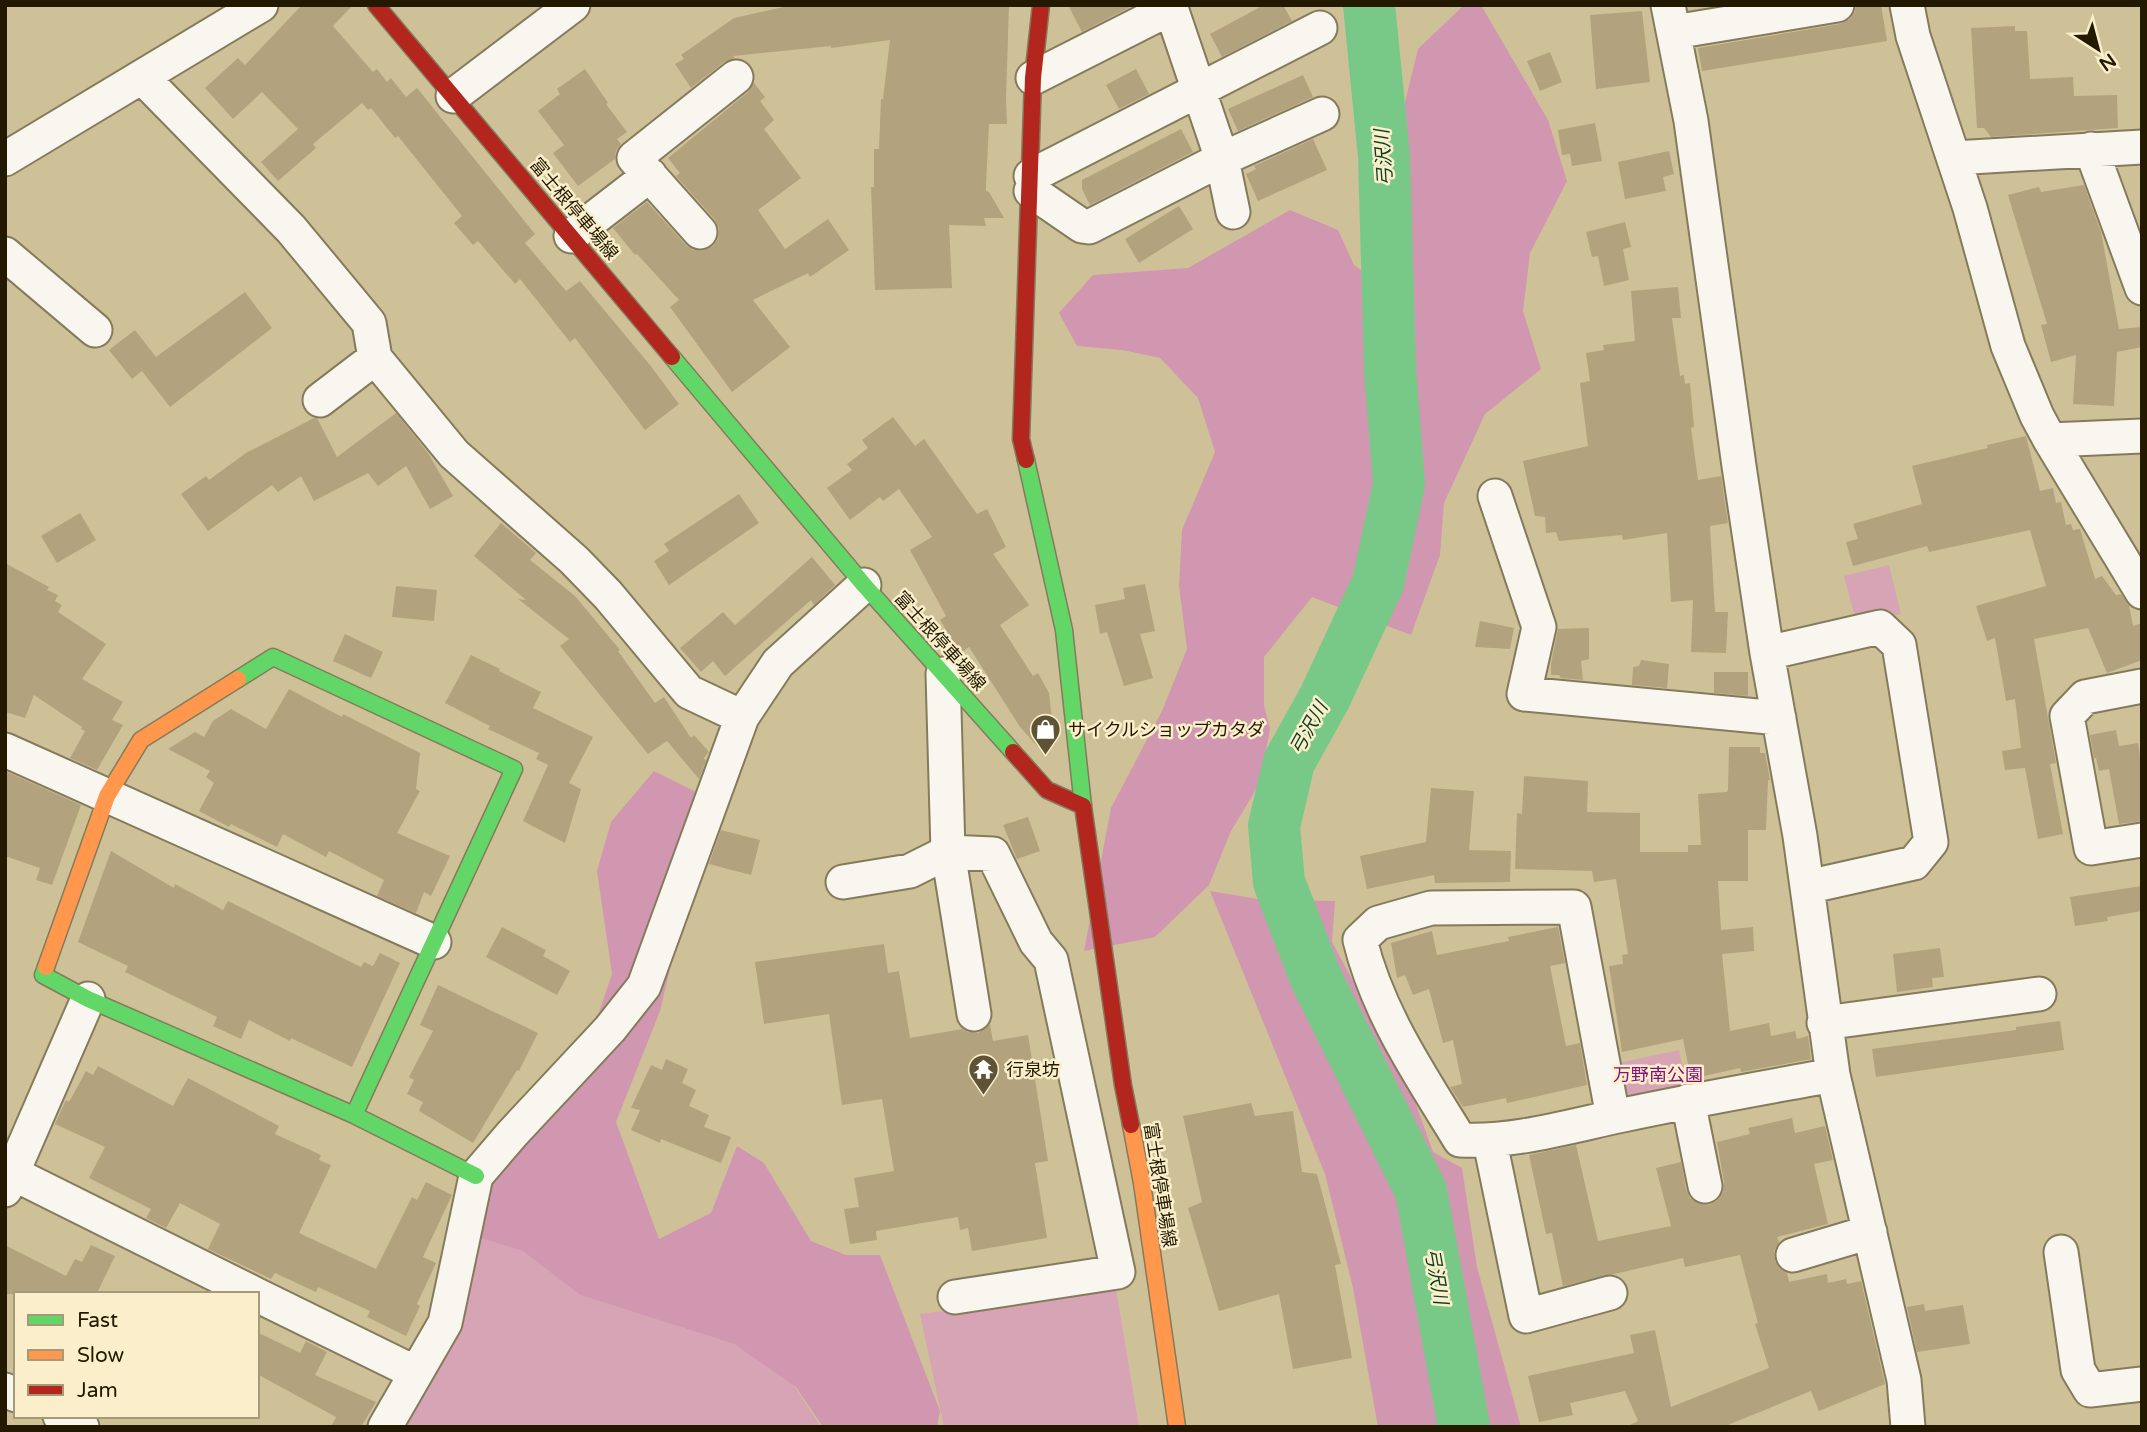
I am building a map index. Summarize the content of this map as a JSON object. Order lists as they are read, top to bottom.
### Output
{
  "streets": {
    "street": ["富士根停車場線"]
  },
  "water": ["弓沢川"],
  "parks": ["万野南公園"],
  "places": {
    "shop": ["サイクルショップカタダ"],
    "temple": ["行泉坊"]
  },
  "legend": ["Fast", "Slow", "Jam"],
  "north": "bottom right"
}
